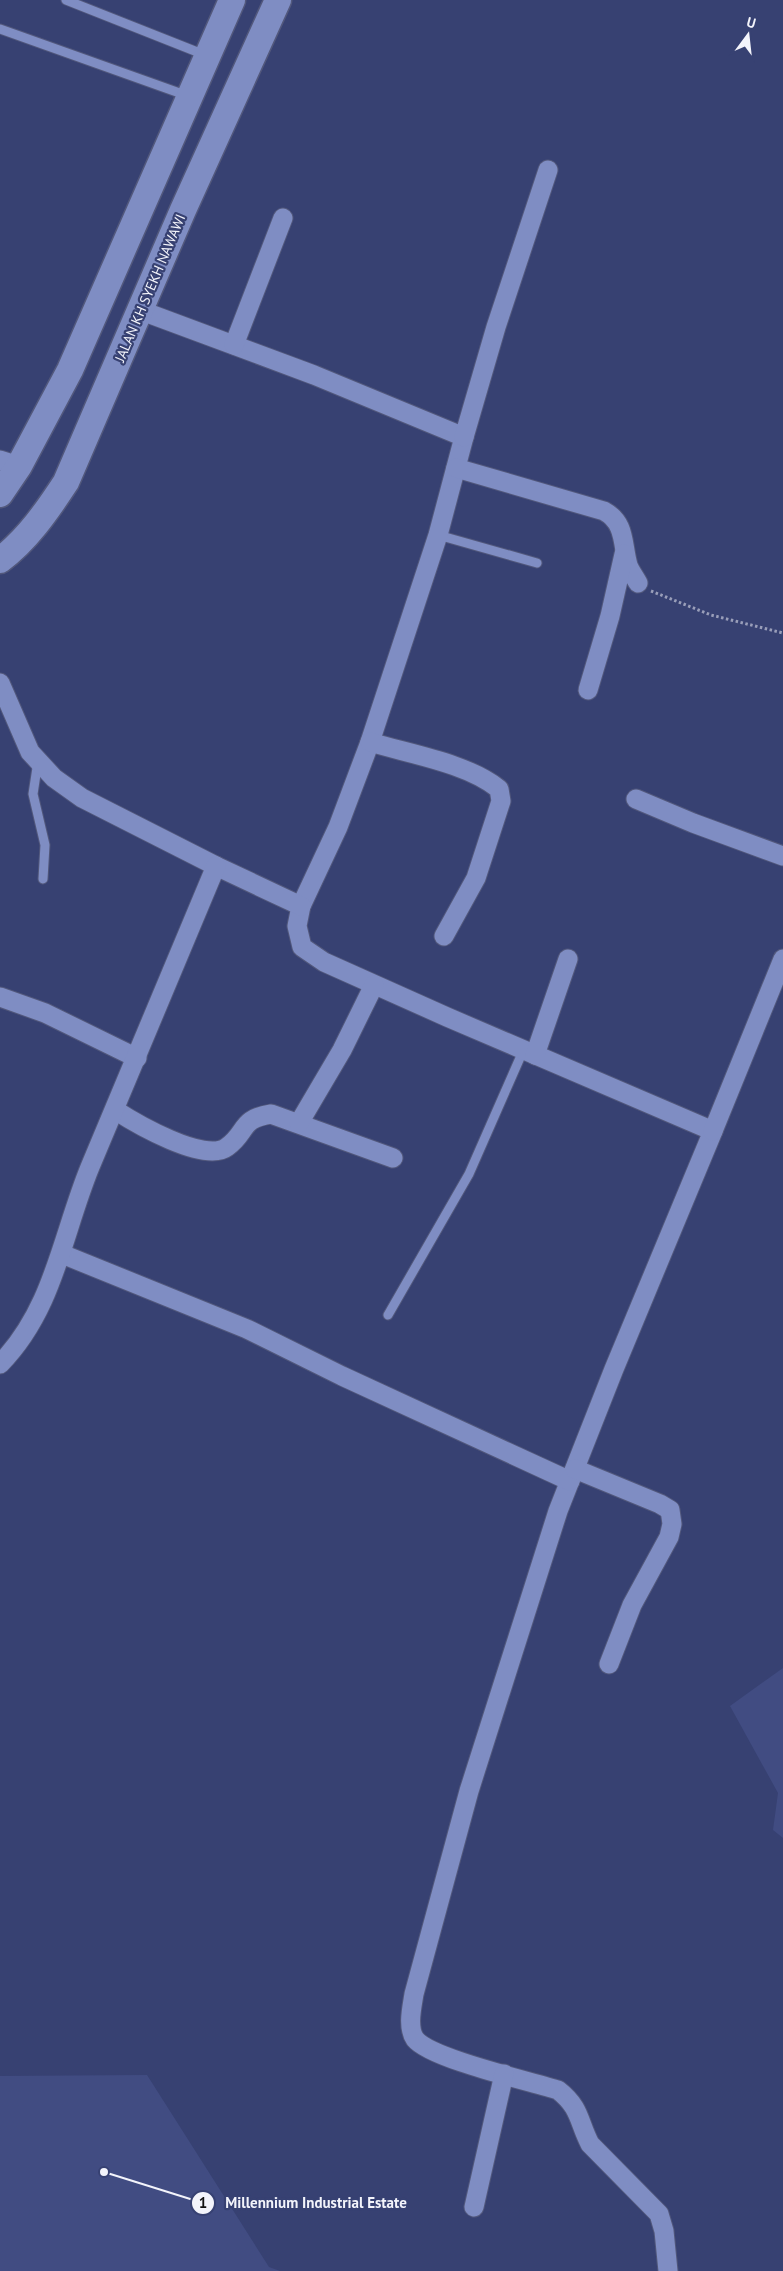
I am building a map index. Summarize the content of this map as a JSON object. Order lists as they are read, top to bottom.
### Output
{
  "streets": {
    "main road": ["JALAN KH SYEKH NAWAWI"]
  },
  "places": ["Millennium Industrial Estate"],
  "north": "top"
}
